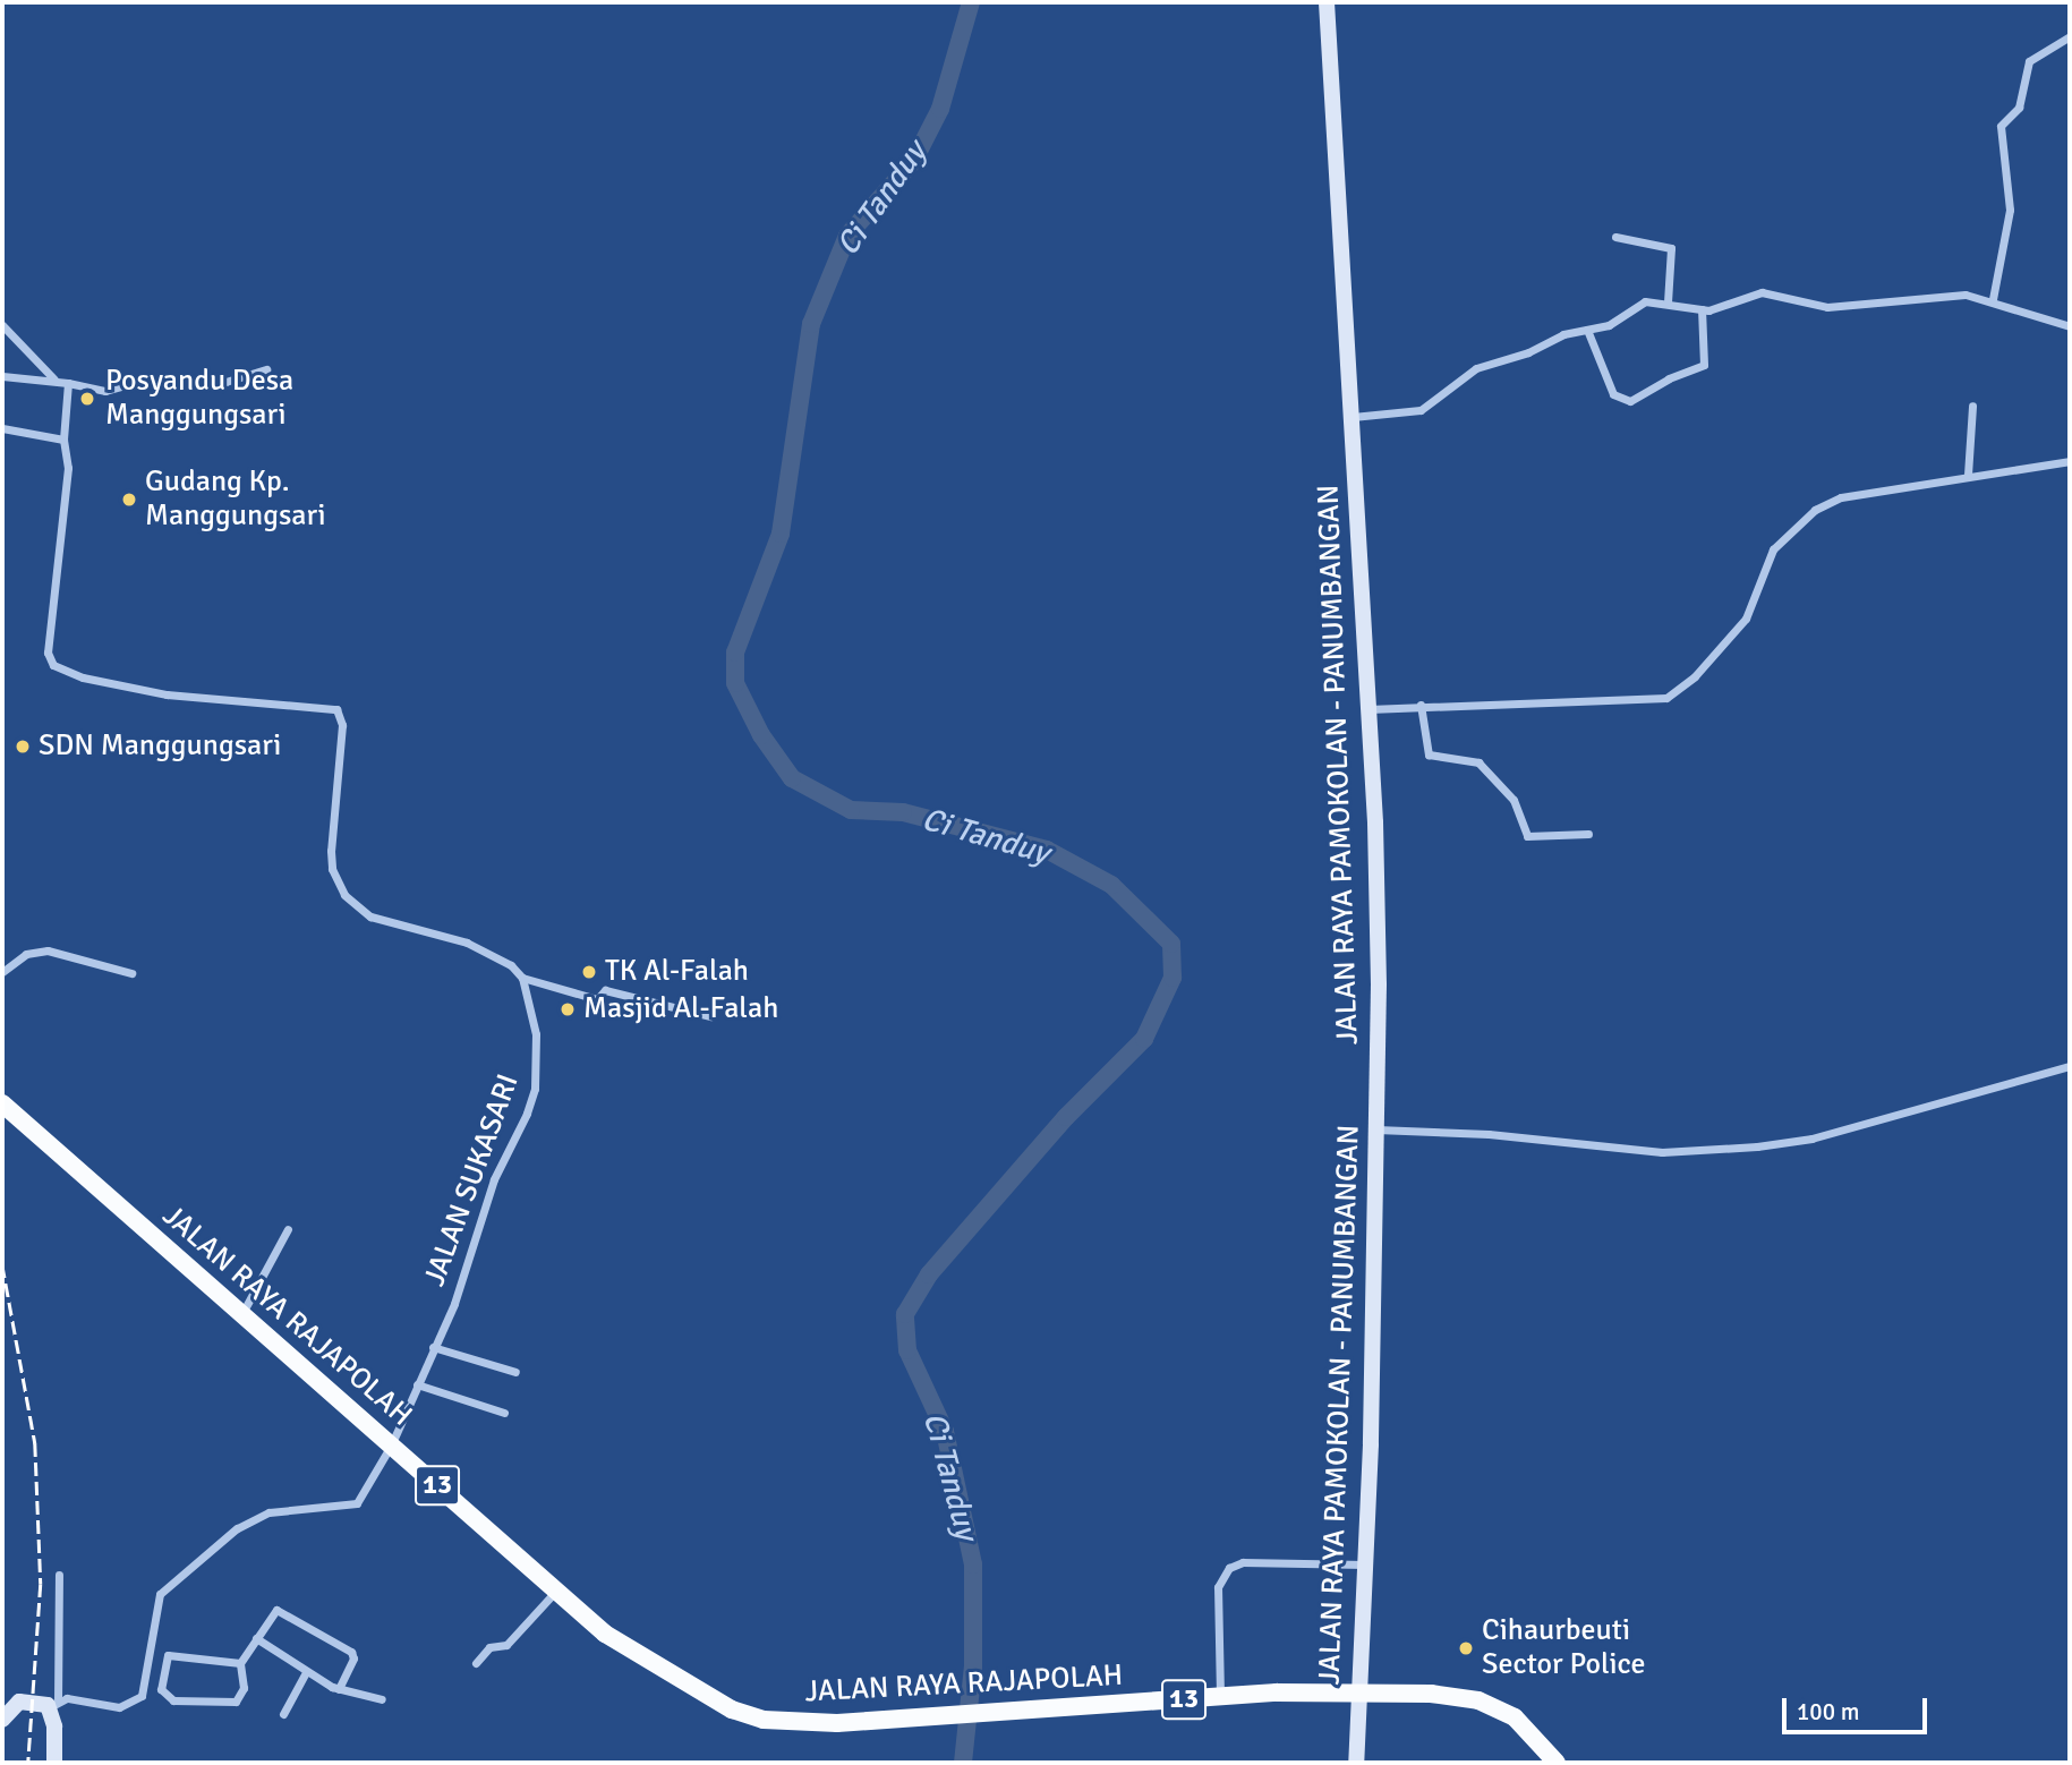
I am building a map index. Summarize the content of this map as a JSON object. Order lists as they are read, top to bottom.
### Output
{
  "streets": {
    "highway": ["JALAN RAYA RAJAPOLAH", "13"],
    "main road": ["JALAN RAYA PAMOKOLAN - PANUMBANGAN"],
    "street": ["JALAN SUKASARI"]
  },
  "crossings": [
    ["JALAN RAYA PAMOKOLAN - PANUMBANGAN", "JALAN RAYA RAJAPOLAH"],
    ["JALAN SUKASARI", "JALAN RAYA RAJAPOLAH"]
  ],
  "water": ["Ci Tanduy"],
  "places": [
    "Posyandu Desa Manggungsari",
    "Gudang Kp. Manggungsari",
    "SDN Manggungsari",
    "TK Al-Falah",
    "Masjid Al-Falah",
    "Cihaurbeuti Sector Police"
  ],
  "scale_bar": "100 m"
}
